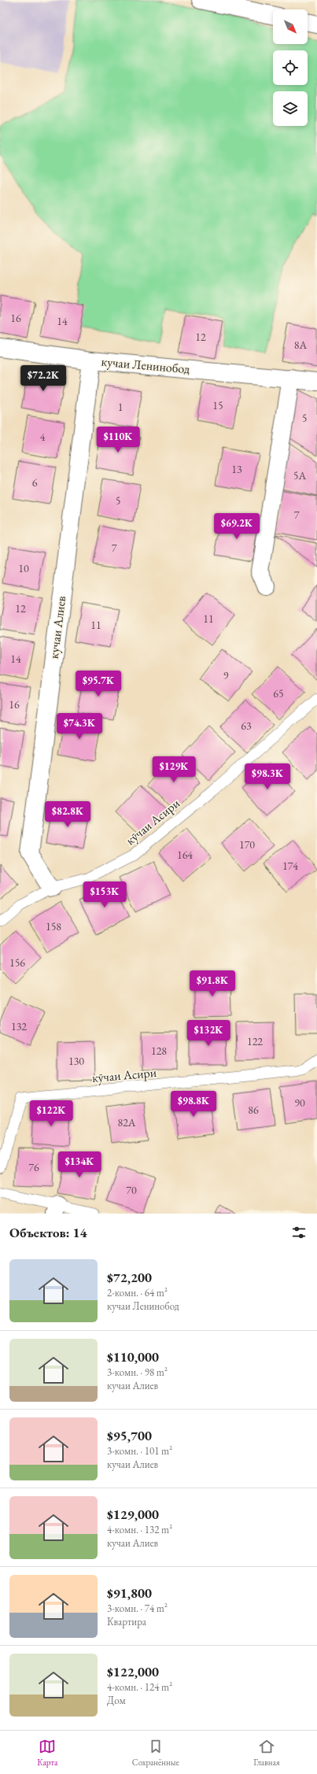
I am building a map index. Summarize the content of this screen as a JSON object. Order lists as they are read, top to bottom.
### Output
{
  "streets": {
    "street": ["кучаи Ленинобод", "кучаи Алиев"],
    "lane": ["кӯчаи Асири"]
  },
  "crossings": [
    ["кучаи Ленинобод", "кучаи Алиев"],
    ["кучаи Алиев", "кӯчаи Асири"]
  ],
  "house_numbers": [
    "16",
    "14",
    "12",
    "8А",
    "15",
    "1",
    "5",
    "4",
    "13",
    "5А",
    "6",
    "5",
    "7",
    "7",
    "10",
    "12",
    "11",
    "11",
    "14",
    "9",
    "65",
    "16",
    "63",
    "170",
    "164",
    "174",
    "158",
    "156",
    "132",
    "122",
    "128",
    "130",
    "90",
    "86",
    "82А",
    "76",
    "70"
  ],
  "north": "bottom right",
  "page": {
    "price": [
      "$72.2K",
      "$110K",
      "$69.2K",
      "$95.7K",
      "$74.3K",
      "$129K",
      "$98.3K",
      "$82.8K",
      "$153K",
      "$91.8K",
      "$132K",
      "$98.8K",
      "$122K",
      "$134K"
    ],
    "heading": "Объектов: 14",
    "list": [
      {
        "name": "$72,200",
        "note": "2-комн. · 64 m² · кучаи Ленинобод"
      },
      {
        "name": "$110,000",
        "note": "3-комн. · 98 m² · кучаи Алиев"
      },
      {
        "name": "$95,700",
        "note": "3-комн. · 101 m² · кучаи Алиев"
      },
      {
        "name": "$129,000",
        "note": "4-комн. · 132 m² · кучаи Алиев"
      },
      {
        "name": "$91,800",
        "note": "3-комн. · 74 m² · Квартира"
      },
      {
        "name": "$122,000",
        "note": "4-комн. · 124 m² · Дом"
      }
    ],
    "tabs": ["Карта", "Сохранённые", "Главная"]
  }
}
